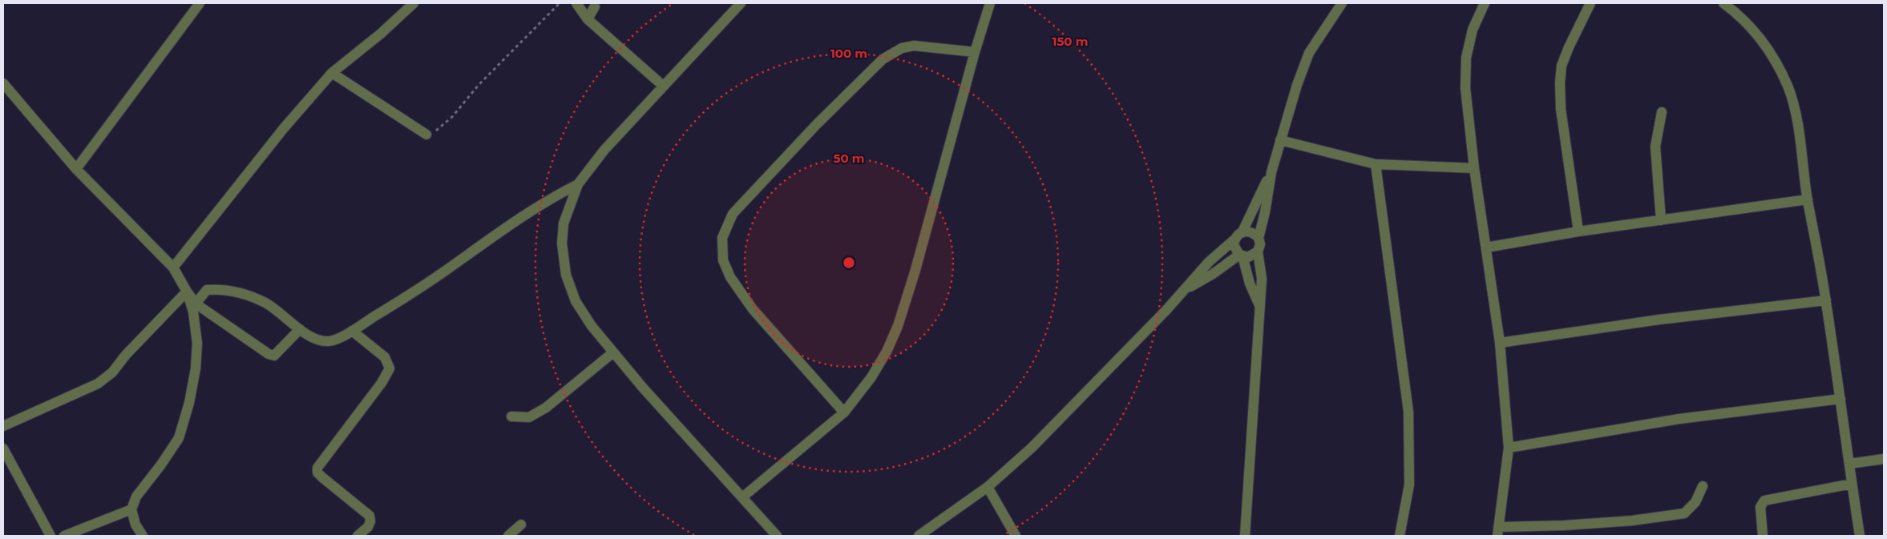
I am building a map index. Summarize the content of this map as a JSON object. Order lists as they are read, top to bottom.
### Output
{
  "rings": ["150 m", "100 m", "50 m"]
}
